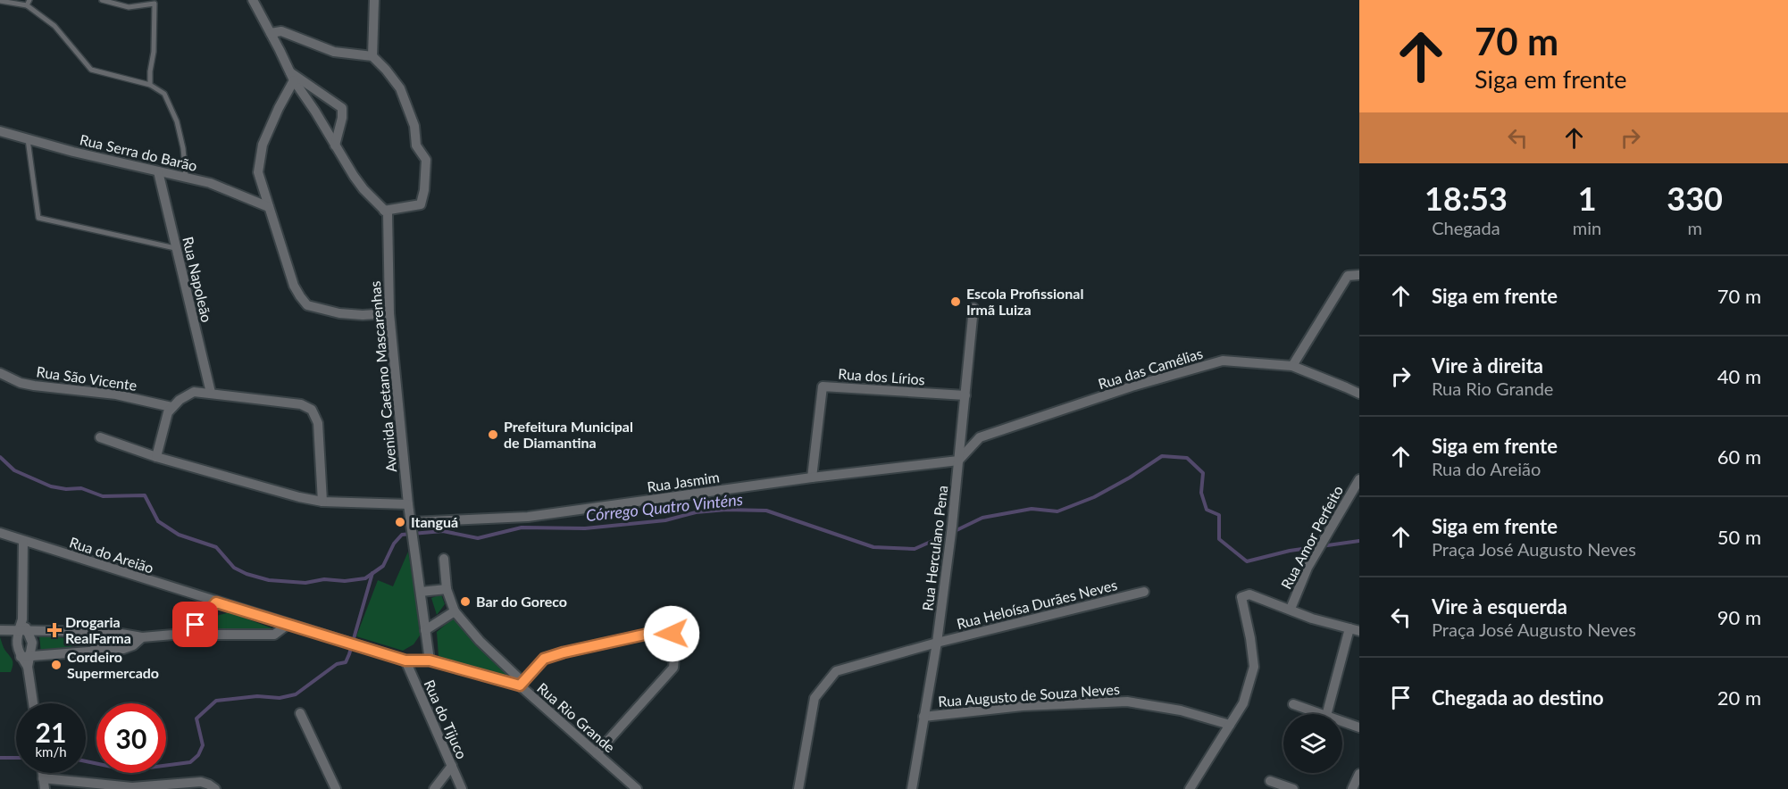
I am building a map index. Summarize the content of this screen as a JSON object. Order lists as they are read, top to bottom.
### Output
{
  "streets": {
    "street": [
      "Rua Serra do Barão",
      "Rua Napoleão",
      "Rua das Camélias",
      "Avenida Caetano Mascarenhas",
      "Rua dos Lírios",
      "Rua São Vicente",
      "Rua Jasmim",
      "Rua Amor Perfeito",
      "Rua Herculano Pena",
      "Rua do Areião",
      "Rua Heloísa Durães Neves",
      "Rua Augusto de Souza Neves",
      "Rua Rio Grande",
      "Rua do Tijuco"
    ]
  },
  "crossings": [
    ["Rua Serra do Barão", "Rua Napoleão"],
    ["Rua das Camélias", "Rua Jasmim"],
    ["Rua das Camélias", "Rua Herculano Pena"],
    ["Avenida Caetano Mascarenhas", "Rua Jasmim"],
    ["Avenida Caetano Mascarenhas", "Rua Rio Grande"],
    ["Rua dos Lírios", "Rua Jasmim"],
    ["Rua dos Lírios", "Rua Herculano Pena"],
    ["Rua Jasmim", "Rua Herculano Pena"],
    ["Rua Herculano Pena", "Rua Heloísa Durães Neves"],
    ["Rua Herculano Pena", "Rua Augusto de Souza Neves"],
    ["Rua do Areião", "Rua do Tijuco"]
  ],
  "water": ["Córrego Quatro Vinténs"],
  "places": {
    "other": [
      "Escola Profissional Irmã Luiza",
      "Prefeitura Municipal de Diamantina",
      "Itanguá",
      "Bar do Goreco",
      "Cordeiro Supermercado"
    ],
    "health": ["Drogaria RealFarma"]
  },
  "page": {
    "turn": ["70 m", "Siga em frente"],
    "eta": [
      "18:53",
      "Chegada",
      "1",
      "min",
      "330",
      "m"
    ],
    "list": [
      {
        "name": "Siga em frente",
        "value": "70 m"
      },
      {
        "name": "Vire à direita",
        "note": "Rua Rio Grande",
        "value": "40 m"
      },
      {
        "name": "Siga em frente",
        "note": "Rua do Areião",
        "value": "60 m"
      },
      {
        "name": "Siga em frente",
        "note": "Praça José Augusto Neves",
        "value": "50 m"
      },
      {
        "name": "Vire à esquerda",
        "note": "Praça José Augusto Neves",
        "value": "90 m"
      },
      {
        "name": "Chegada ao destino",
        "value": "20 m"
      }
    ],
    "speed": "21 km/h",
    "limit": "30"
  }
}
